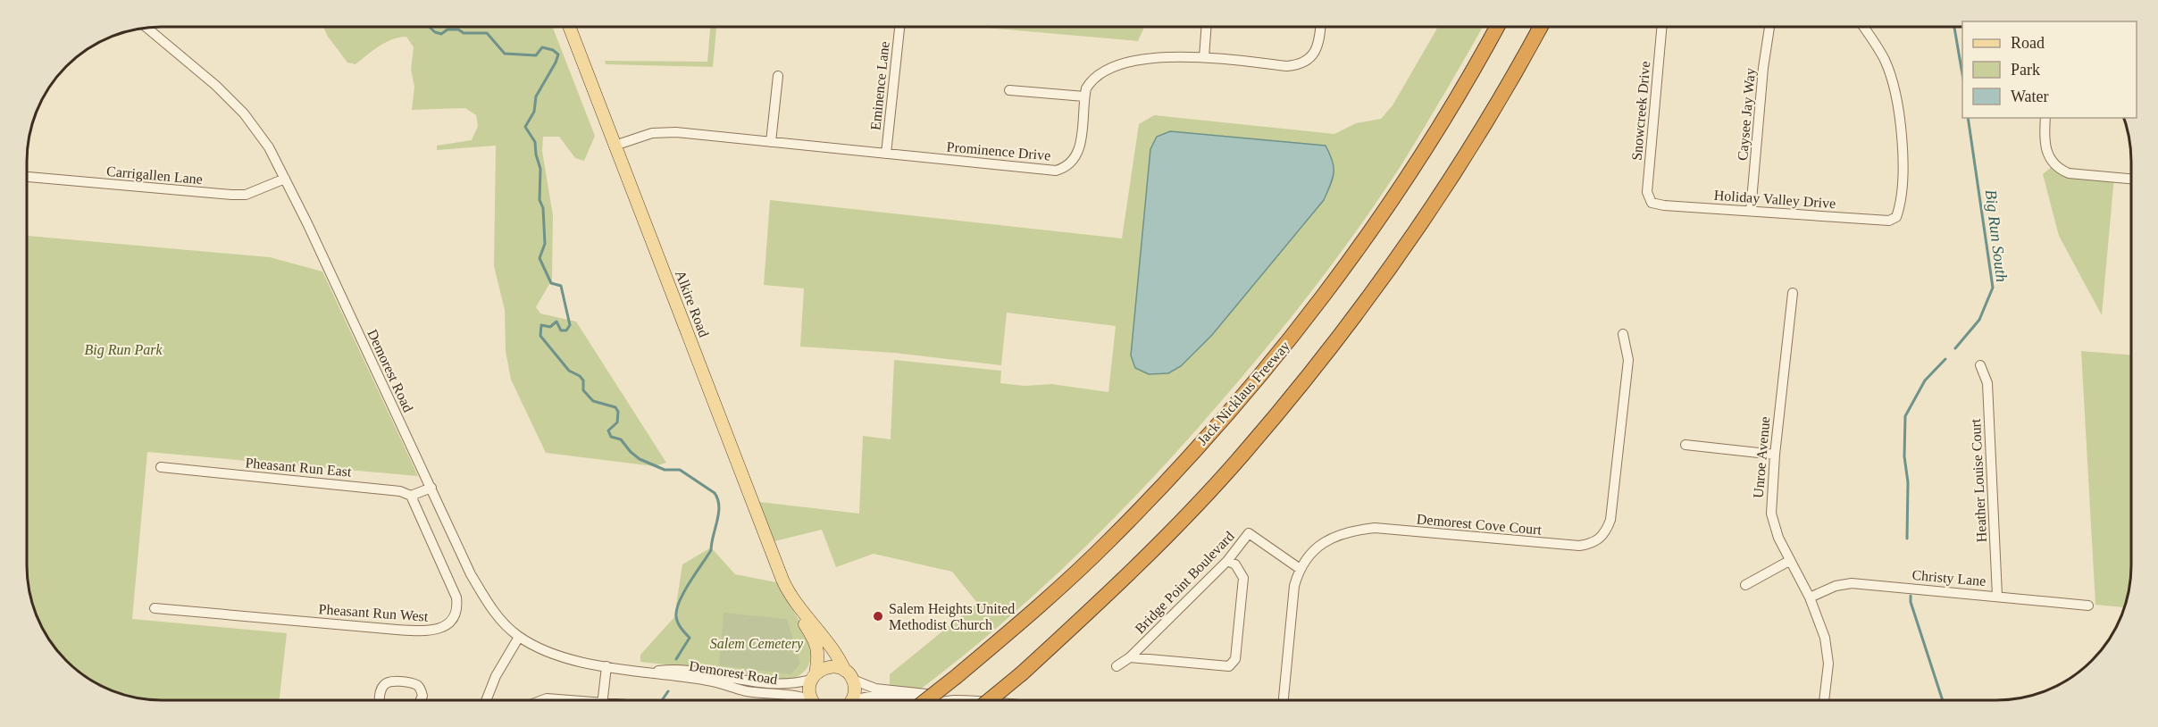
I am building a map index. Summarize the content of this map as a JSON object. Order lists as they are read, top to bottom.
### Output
{
  "streets": {
    "highway": ["Jack Nicklaus Freeway"],
    "main road": ["Alkire Road"],
    "street": [
      "Eminence Lane",
      "Snowcreek Drive",
      "Caysee Jay Way",
      "Prominence Drive",
      "Carrigallen Lane",
      "Holiday Valley Drive",
      "Demorest Road",
      "Unroe Avenue",
      "Pheasant Run East",
      "Heather Louise Court",
      "Demorest Cove Court",
      "Christy Lane",
      "Bridge Point Boulevard",
      "Pheasant Run West"
    ]
  },
  "crossings": [
    ["Eminence Lane", "Prominence Drive"],
    ["Snowcreek Drive", "Holiday Valley Drive"],
    ["Caysee Jay Way", "Holiday Valley Drive"],
    ["Prominence Drive", "Alkire Road"],
    ["Carrigallen Lane", "Demorest Road"],
    ["Alkire Road", "Demorest Road"],
    ["Unroe Avenue", "Christy Lane"],
    ["Pheasant Run East", "Pheasant Run West"],
    ["Heather Louise Court", "Christy Lane"],
    ["Demorest Cove Court", "Bridge Point Boulevard"]
  ],
  "water": ["Big Run South"],
  "parks": ["Big Run Park", "Salem Cemetery"],
  "places": ["Salem Heights United Methodist Church"],
  "legend": ["Road", "Park", "Water"]
}
